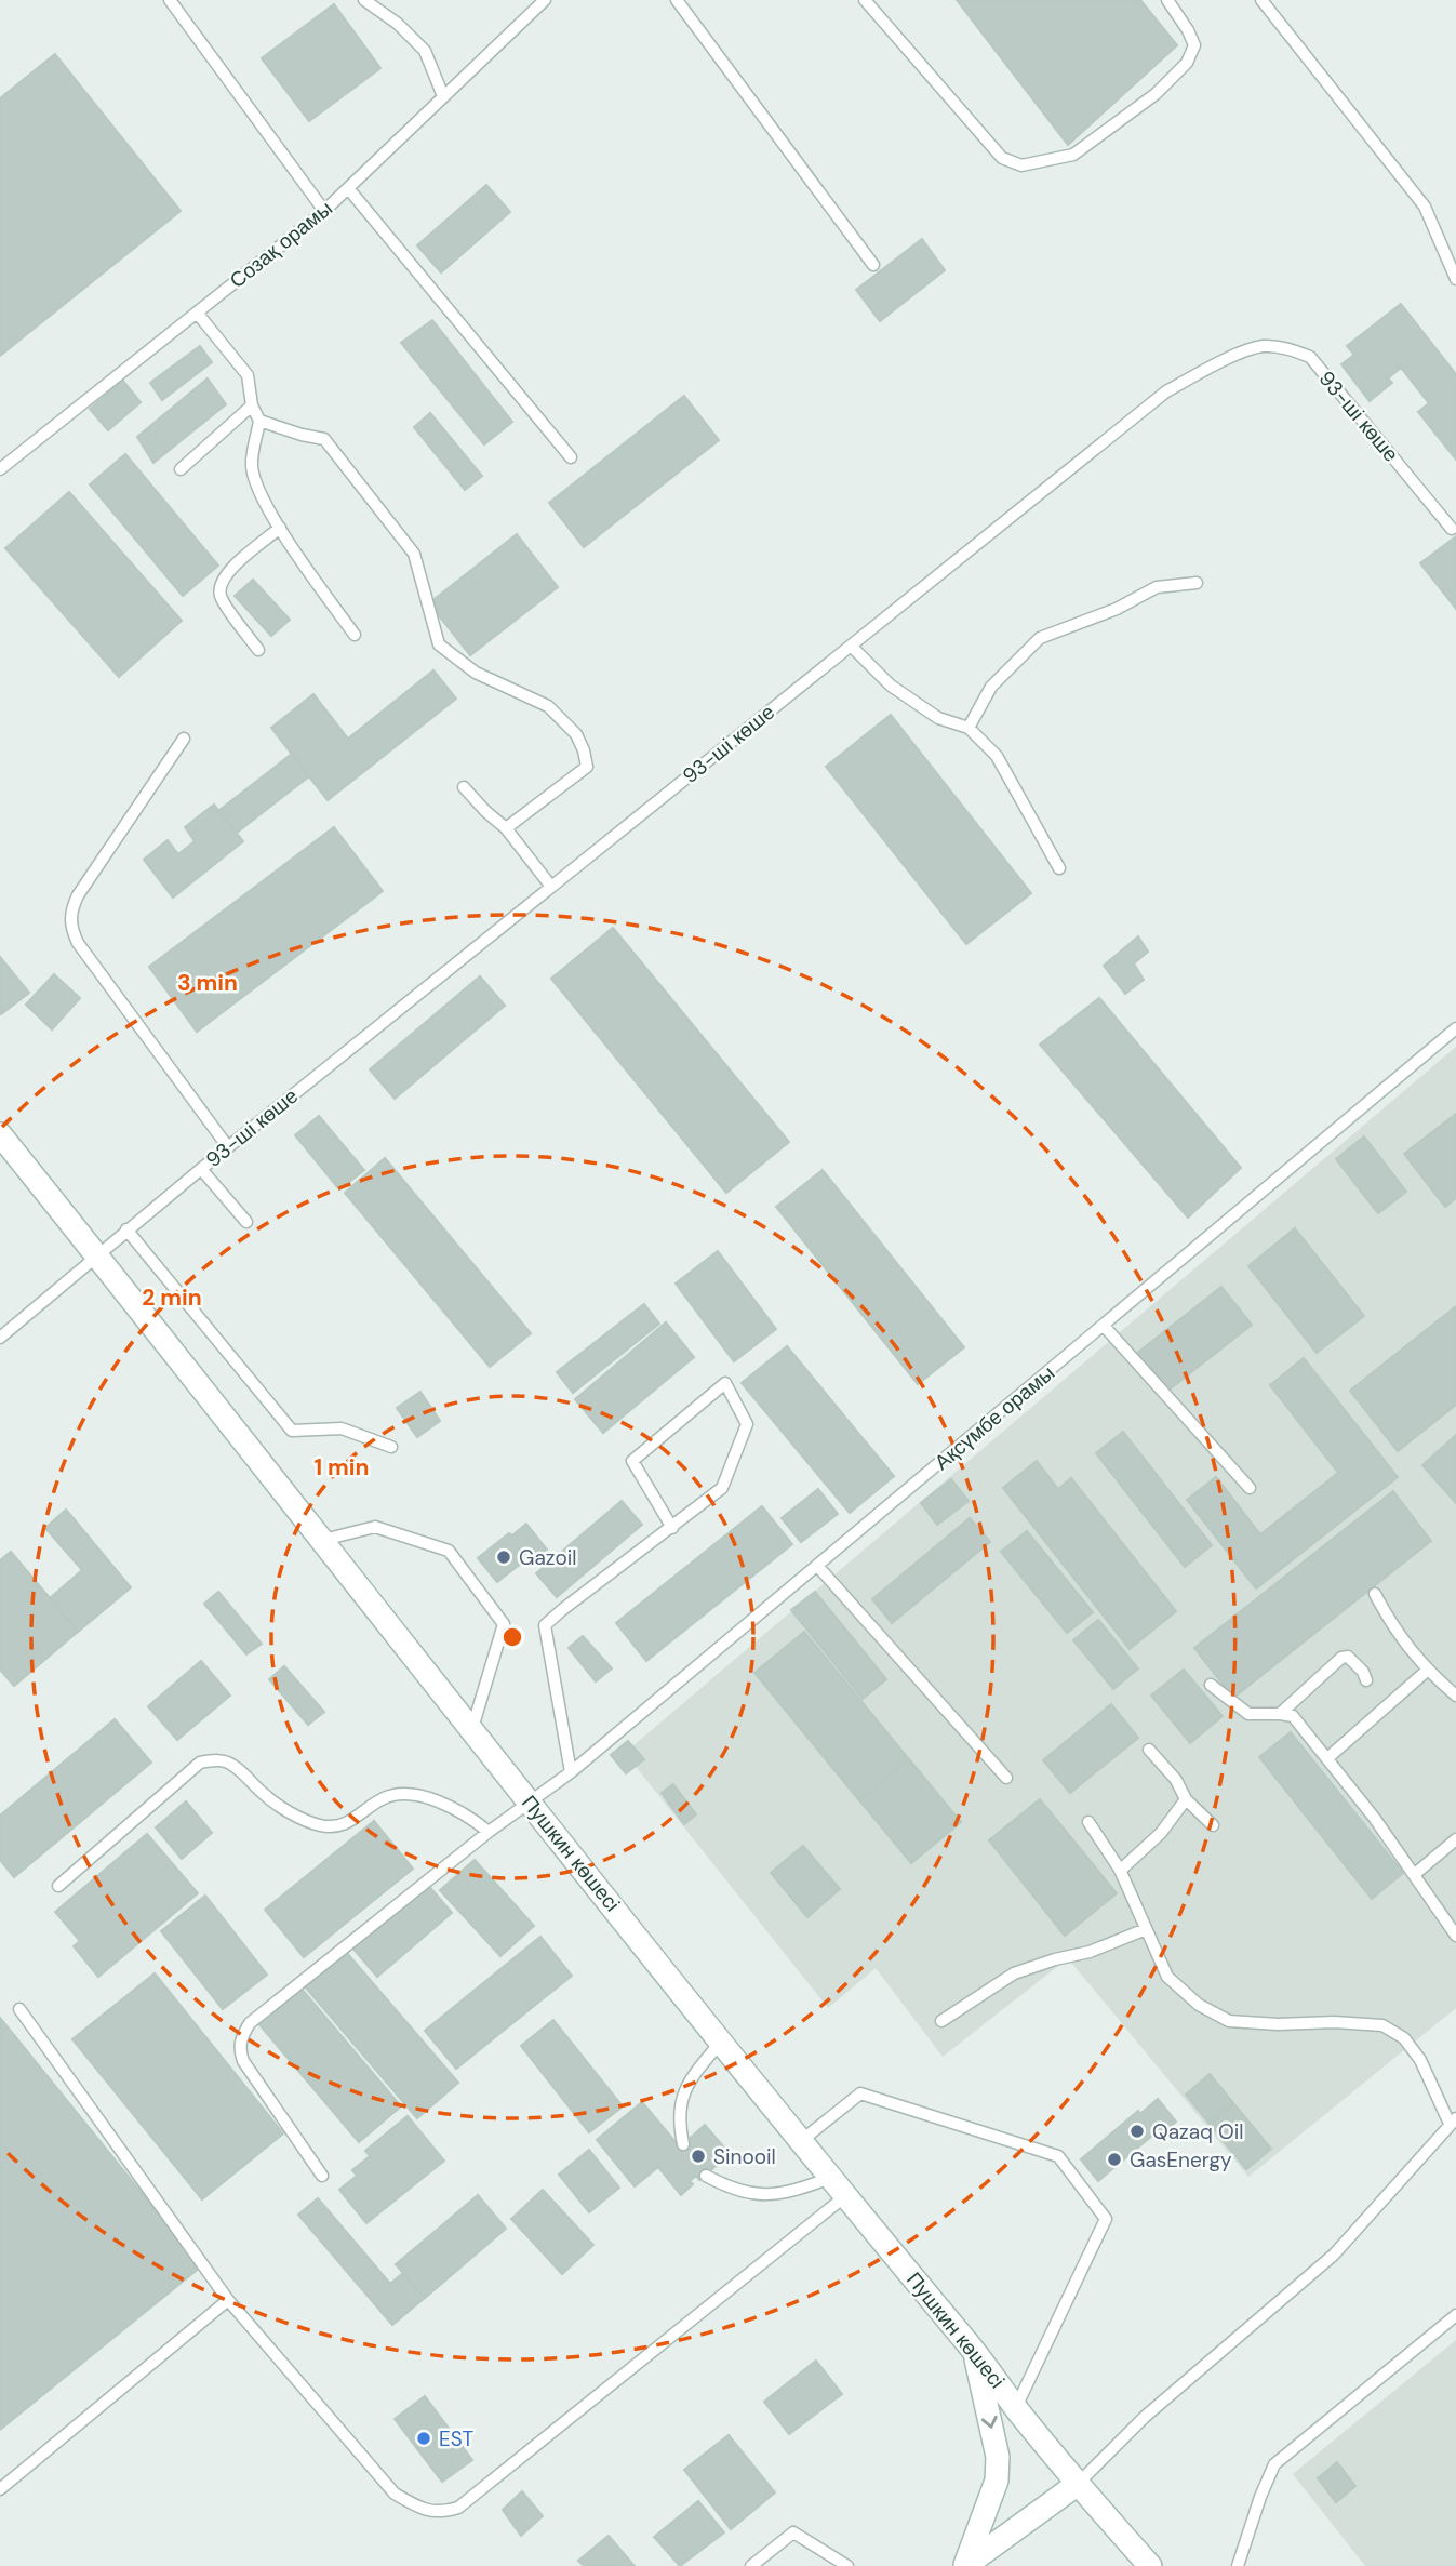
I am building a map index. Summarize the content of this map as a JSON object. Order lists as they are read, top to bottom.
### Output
{
  "streets": {
    "main road": ["Пушкин көшесі"],
    "lane": ["Созақ орамы", "93-ші көше", "Ақсүмбе орамы"]
  },
  "crossings": [
    ["93-ші көше", "Пушкин көшесі"],
    ["Ақсүмбе орамы", "Пушкин көшесі"]
  ],
  "places": [
    "Gazoil",
    "Qazaq Oil",
    "Sinooil",
    "GasEnergy",
    "EST"
  ],
  "rings": ["3 min", "2 min", "1 min"]
}
